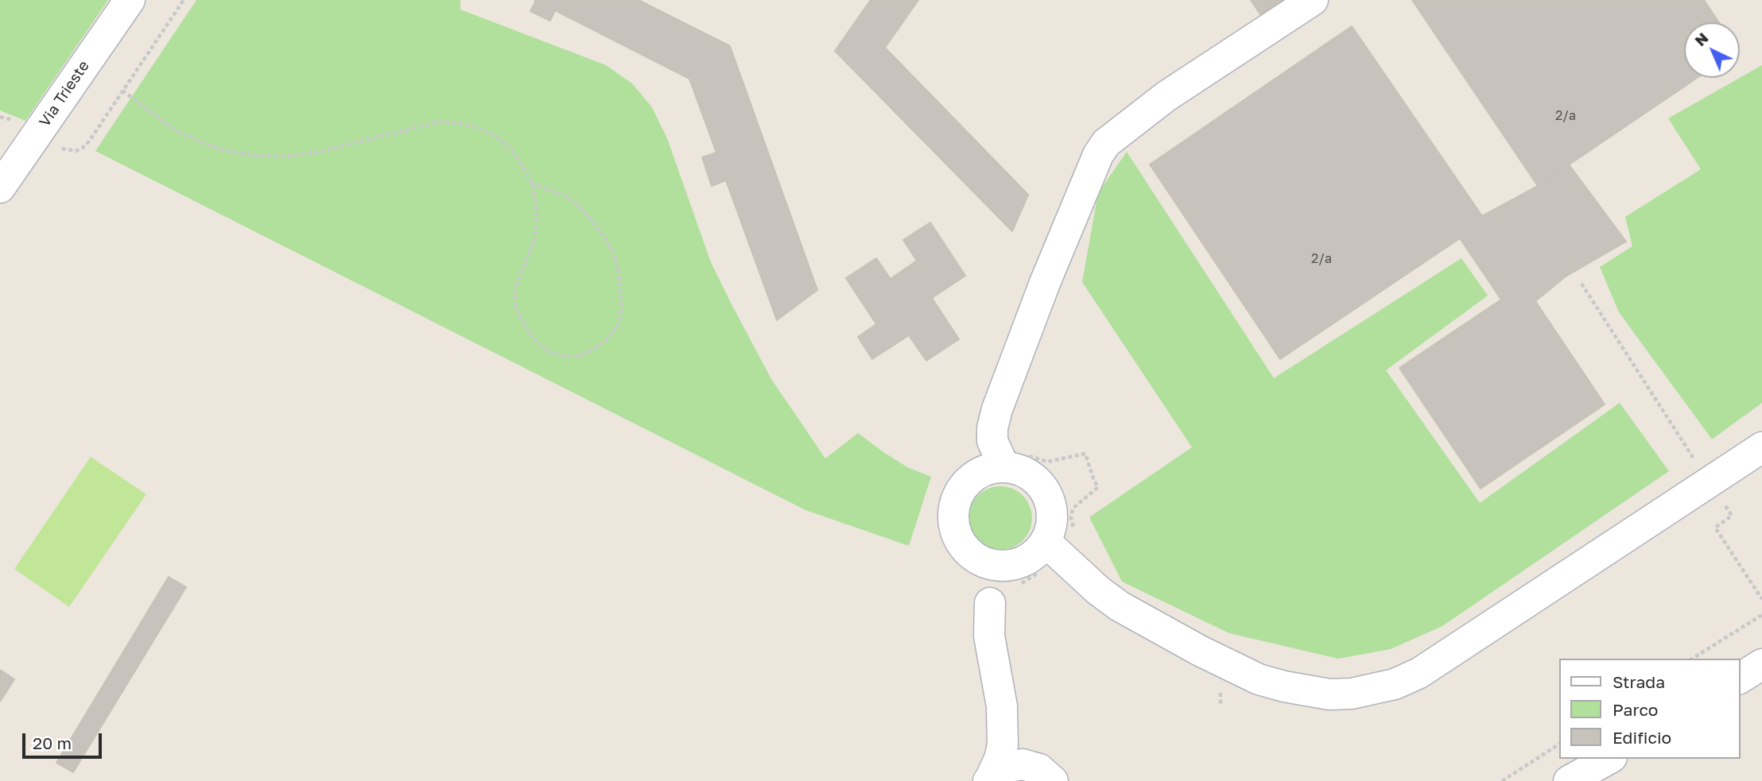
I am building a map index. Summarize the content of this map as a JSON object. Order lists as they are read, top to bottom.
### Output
{
  "streets": {
    "street": ["Via Trieste"]
  },
  "house_numbers": ["2/a", "2/a"],
  "legend": ["Strada", "Parco", "Edificio"],
  "scale_bar": "20 m",
  "north": "top left"
}
